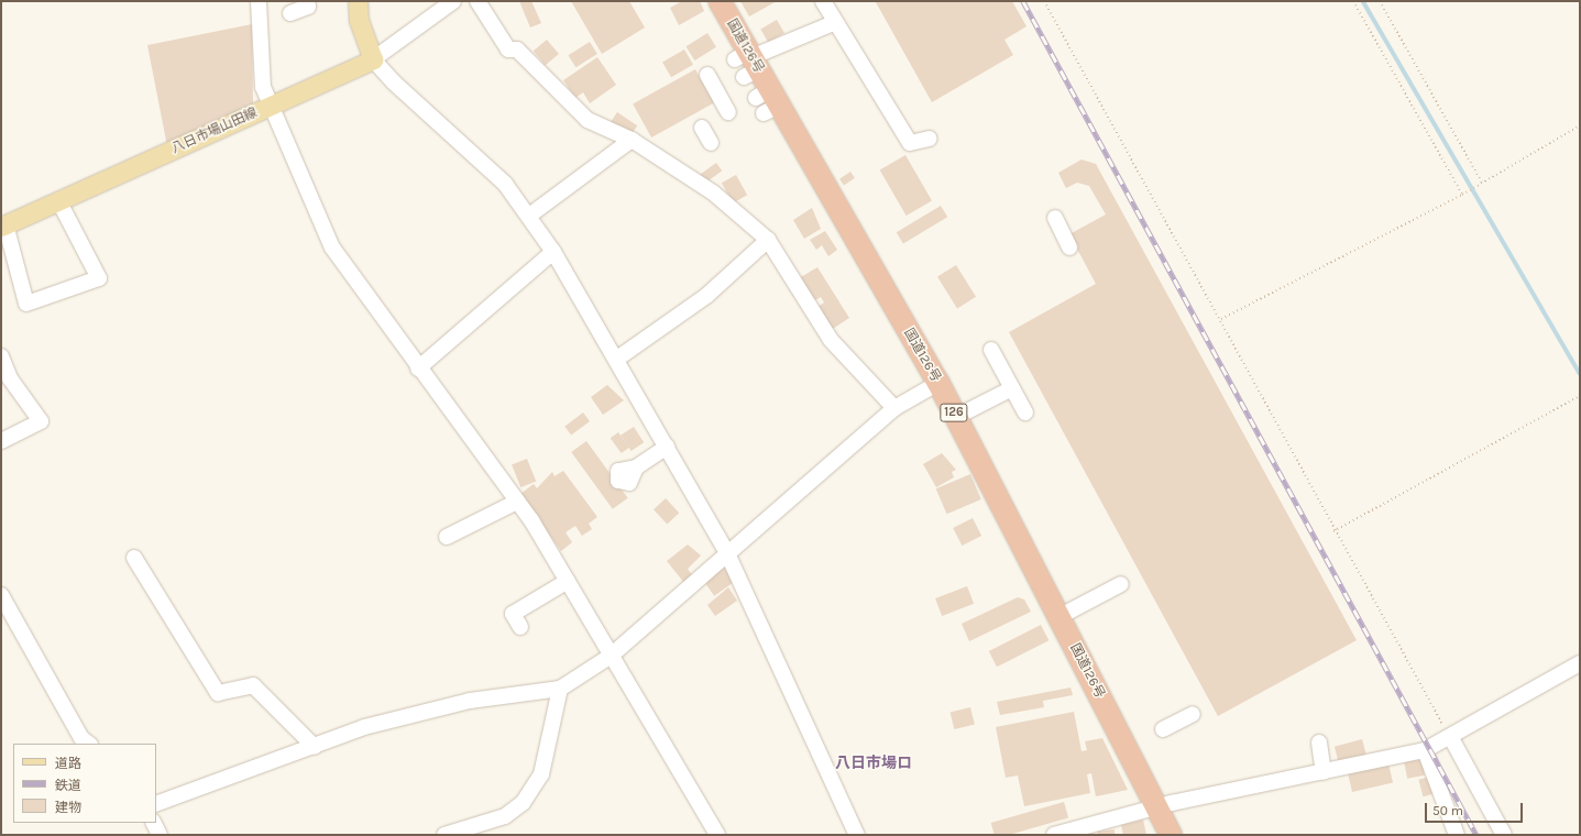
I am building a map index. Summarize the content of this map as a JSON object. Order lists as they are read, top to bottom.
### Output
{
  "streets": {
    "highway": ["国道126号", "126"],
    "main road": ["八日市場山田線"]
  },
  "districts": ["八日市場ロ"],
  "legend": ["道路", "鉄道", "建物"],
  "scale_bar": "50 m"
}
